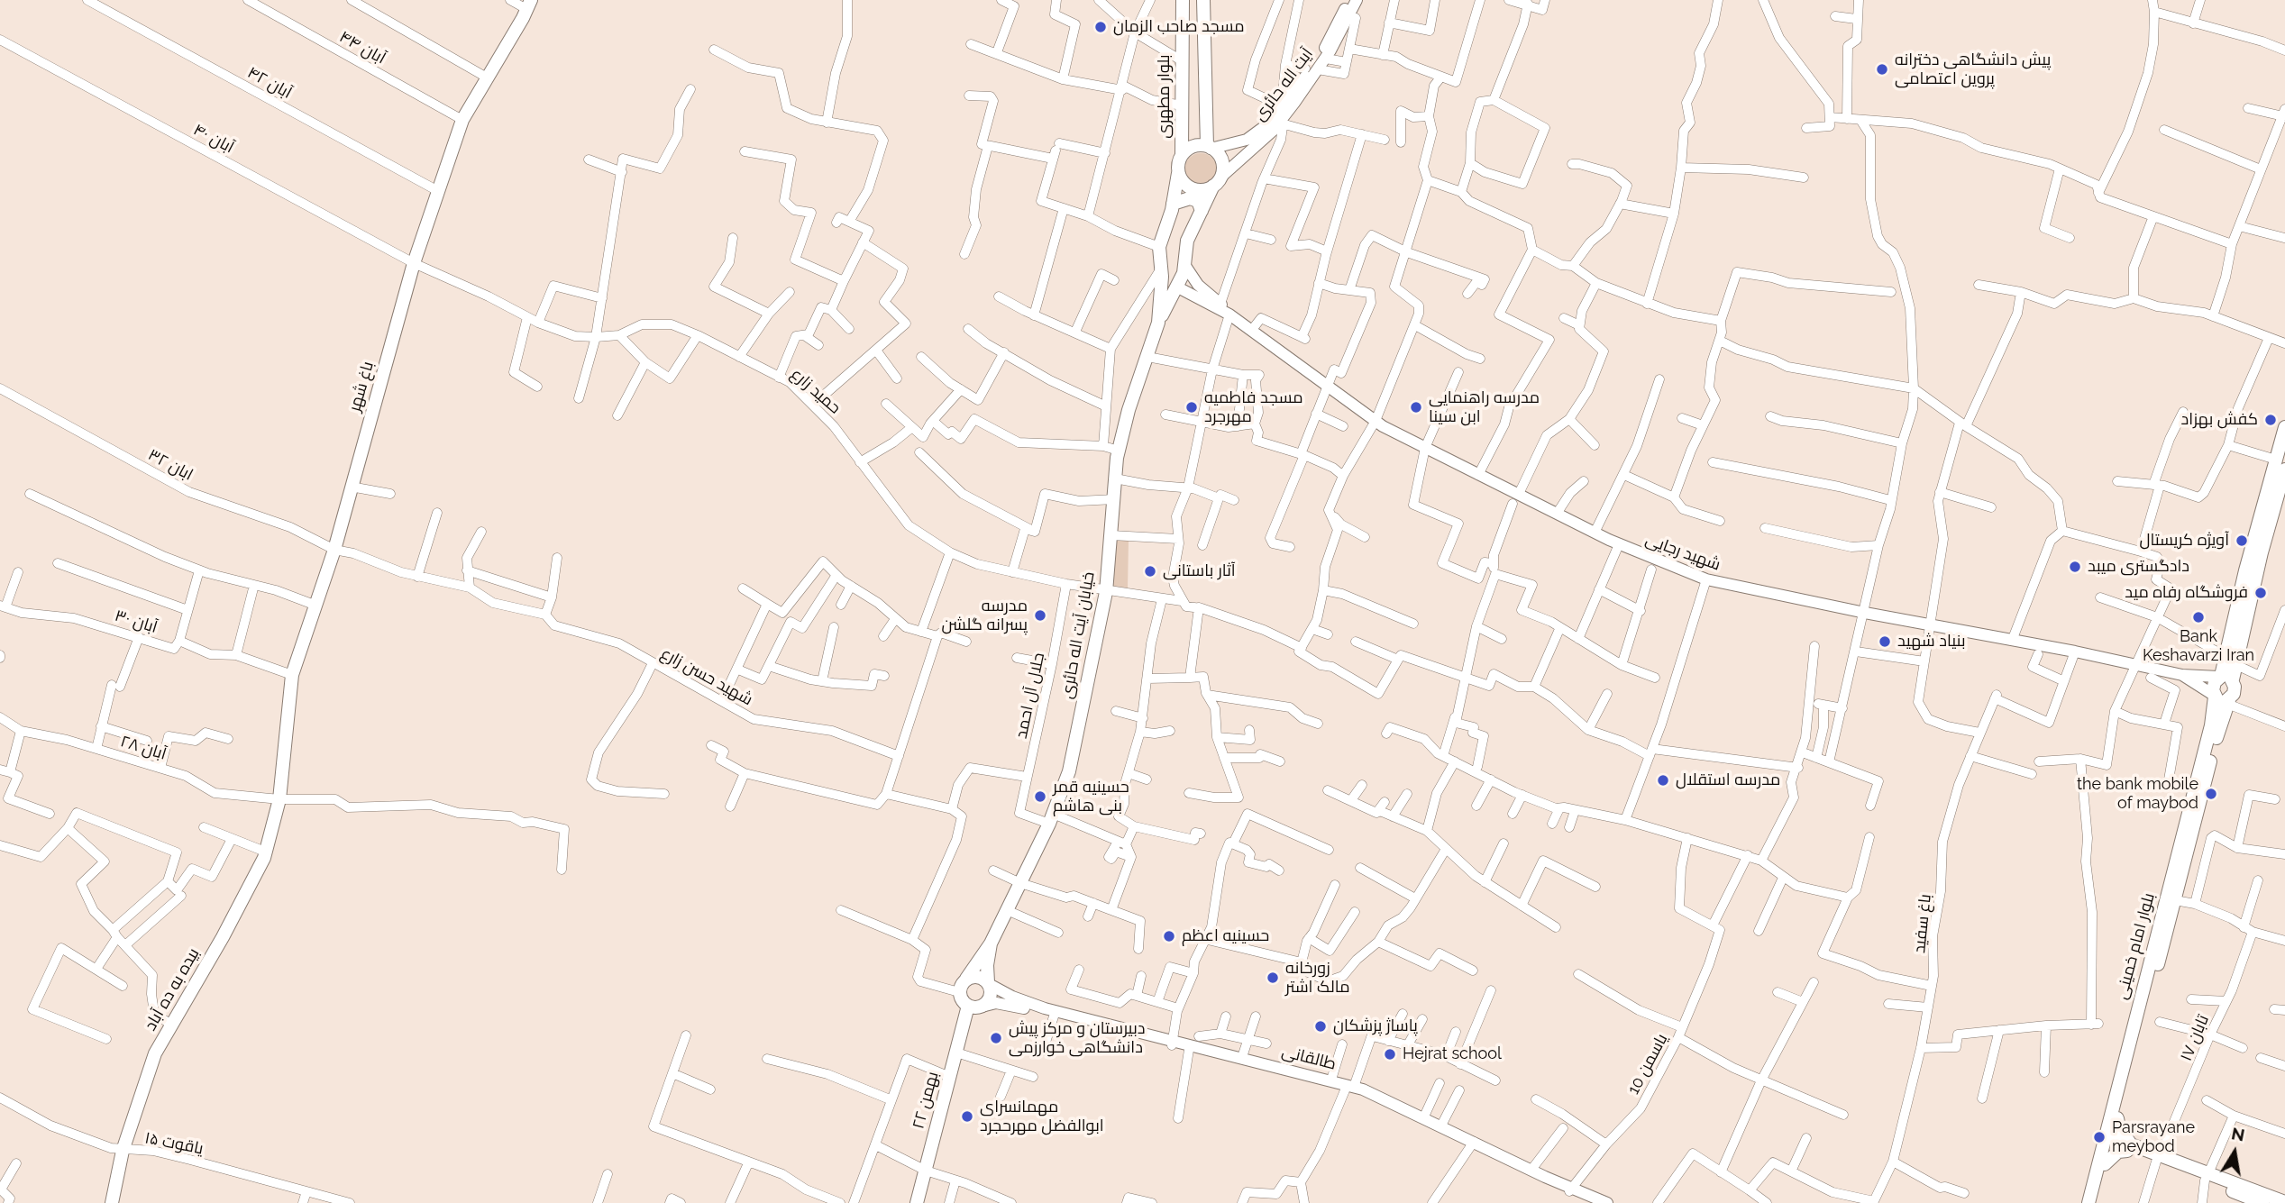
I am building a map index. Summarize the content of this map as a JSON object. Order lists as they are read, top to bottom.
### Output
{
  "streets": {
    "main road": [
      "آیت اله حائری",
      "بلوار مطهری",
      "باغ شهر",
      "خیابان آیت اله حائری",
      "بلوار امام خمینی",
      "بیده به ده آباد",
      "۲۲ بهمن"
    ],
    "street": [
      "آبان ۴۴",
      "آبان ۴۲",
      "آبان ۴۰",
      "حمید زارع",
      "ابان ۳۲",
      "شهید رجایی",
      "آبان ۳۰",
      "شهید حسن زارع",
      "جلال آل احمد",
      "آبان ۲۸",
      "باغ سفید",
      "تابان ۱۷",
      "طالقانی",
      "یاسمن 10",
      "یاقوت ۱۵"
    ]
  },
  "crossings": [
    ["آبان ۴۴", "باغ شهر"],
    ["آبان ۴۲", "باغ شهر"],
    ["آیت اله حائری", "بلوار مطهری"],
    ["آیت اله حائری", "خیابان آیت اله حائری"],
    ["آبان ۴۰", "باغ شهر"],
    ["آبان ۴۰", "حمید زارع"],
    ["باغ شهر", "ابان ۳۲"],
    ["باغ شهر", "آبان ۳۰"],
    ["باغ شهر", "آبان ۲۸"],
    ["باغ شهر", "بیده به ده آباد"],
    ["حمید زارع", "خیابان آیت اله حائری"],
    ["حمید زارع", "جلال آل احمد"],
    ["ابان ۳۲", "شهید حسن زارع"],
    ["خیابان آیت اله حائری", "جلال آل احمد"],
    ["آبان ۲۸", "بیده به ده آباد"],
    ["بیده به ده آباد", "یاقوت ۱۵"],
    ["طالقانی", "یاسمن 10"],
    ["طالقانی", "۲۲ بهمن"]
  ],
  "places": [
    "مسجد صاحب الزمان",
    "پیش دانشگاهی دخترانه پروین اعتصامی",
    "مسجد فاطمیه مهرجرد",
    "مدرسه راهنمایی ابن سینا",
    "کفش بهزاد",
    "آویژه کریستال",
    "دادگستری میبد",
    "آثار باستانی",
    "فروشگاه رفاه مید",
    "مدرسه پسرانه گلشن",
    "Bank Keshavarzi Iran",
    "بنیاد شهید",
    "مدرسه استقلال",
    "the bank mobile of maybod",
    "حسینیه قمر بنی هاشم",
    "حسینیه اعظم",
    "زورخانه مالک اشتر",
    "پاساژ پزشکان",
    "دبیرستان و مرکز پیش دانشگاهی خوارزمی",
    "Hejrat school",
    "مهمانسرای ابوالفضل مهرحجرد",
    "Parsrayane meybod"
  ],
  "north": "top"
}
